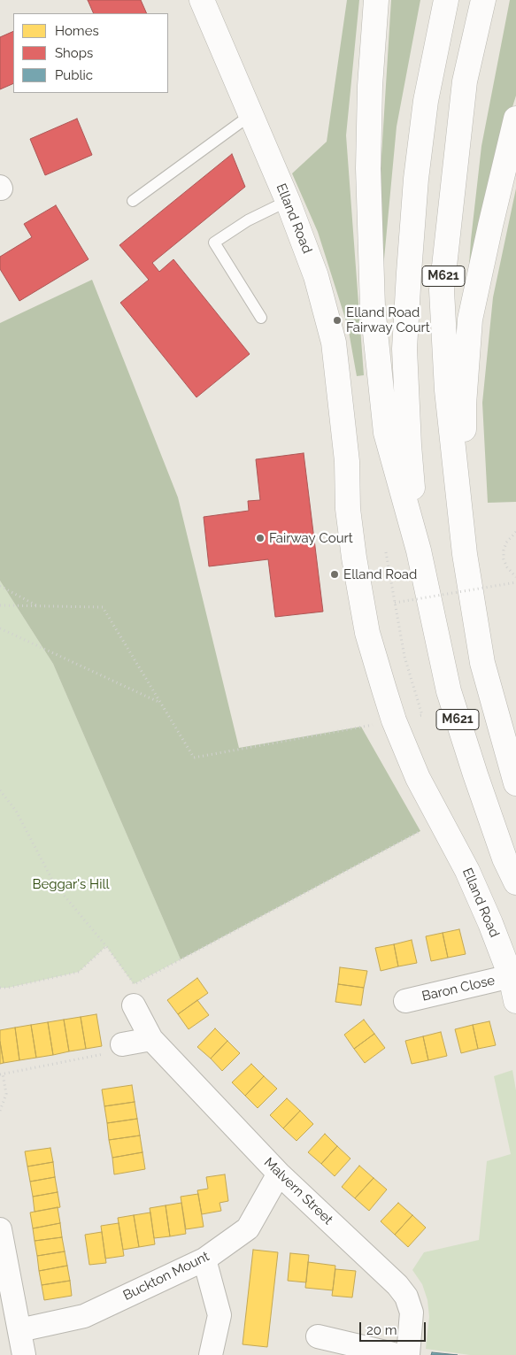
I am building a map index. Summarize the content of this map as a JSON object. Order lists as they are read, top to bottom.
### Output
{
  "streets": {
    "main road": ["Elland Road", "M621"],
    "street": ["Baron Close", "Malvern Street", "Buckton Mount"]
  },
  "crossings": [
    ["Elland Road", "Baron Close"],
    ["Malvern Street", "Buckton Mount"]
  ],
  "parks": ["Beggar's Hill"],
  "places": ["Elland Road Fairway Court", "Fairway Court", "Elland Road"],
  "legend": ["Homes", "Shops", "Public"],
  "scale_bar": "20 m"
}
